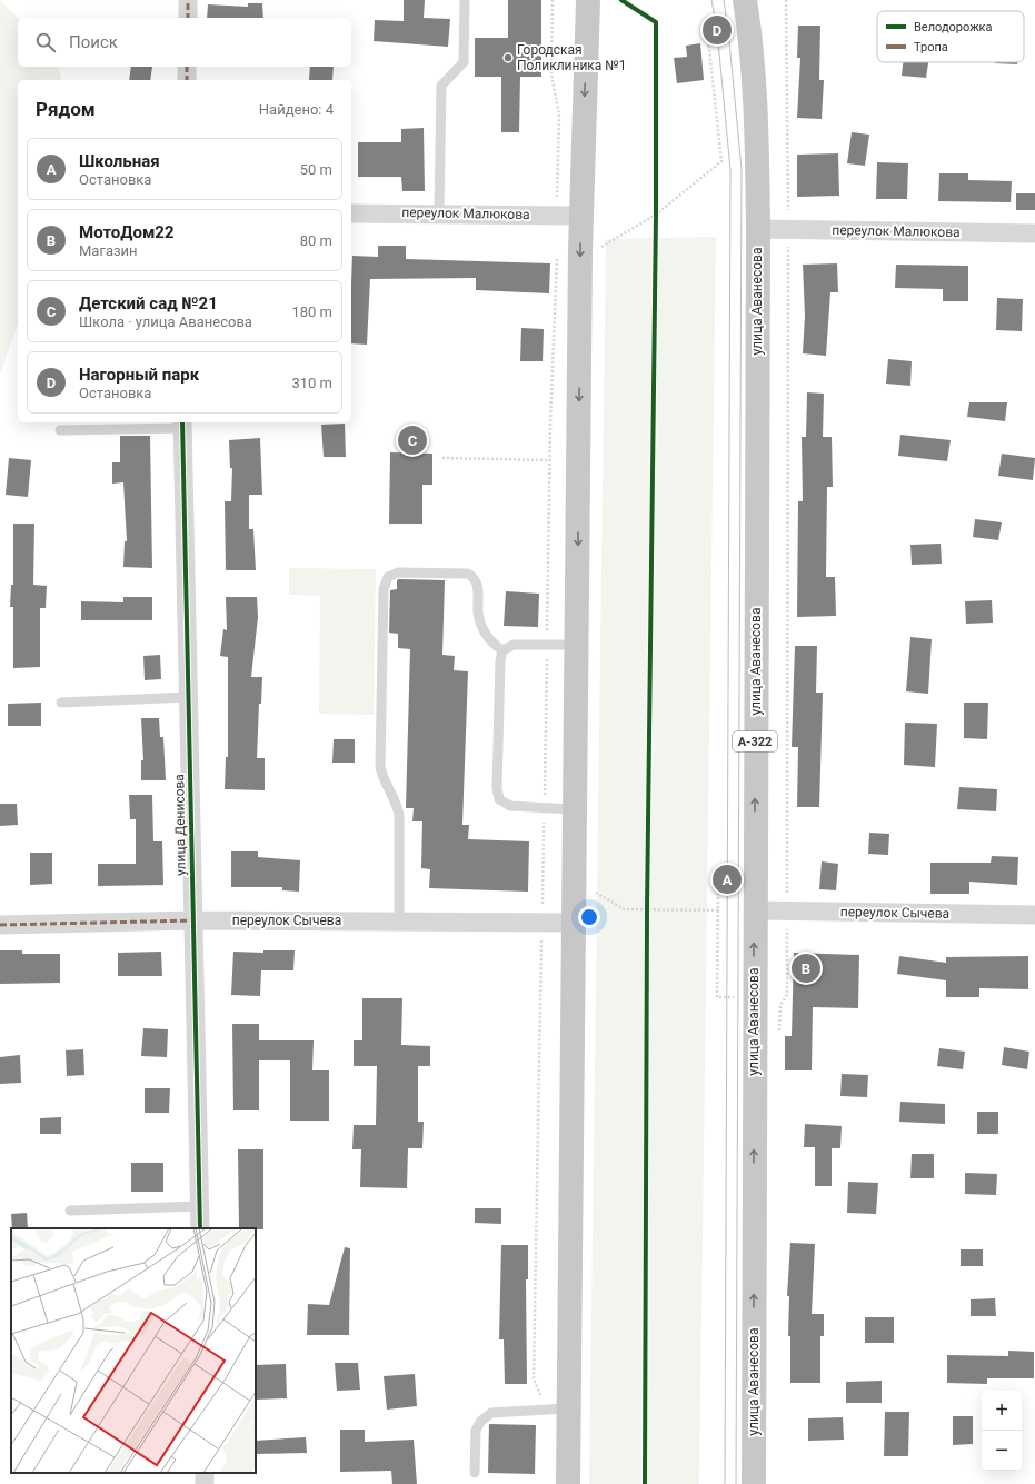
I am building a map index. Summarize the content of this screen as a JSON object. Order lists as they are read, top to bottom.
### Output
{
  "streets": {
    "highway": ["улица Аванесова", "А-322"],
    "street": ["переулок Малюкова", "улица Денисова", "переулок Сычева"]
  },
  "crossings": [
    ["переулок Малюкова", "улица Аванесова"],
    ["улица Аванесова", "переулок Сычева"],
    ["улица Денисова", "переулок Сычева"]
  ],
  "places": ["Городская Поликлиника №1"],
  "legend": ["Велодорожка", "Тропа"],
  "page": {
    "pins": [
      "D",
      "C",
      "A",
      "B"
    ],
    "search": "Поиск",
    "heading": ["Рядом", "Найдено: 4"],
    "list": [
      {
        "mark": "A",
        "name": "Школьная",
        "note": "Остановка",
        "value": "50 m"
      },
      {
        "mark": "B",
        "name": "МотоДом22",
        "note": "Магазин",
        "value": "80 m"
      },
      {
        "mark": "C",
        "name": "Детский сад №21",
        "note": "Школа · улица Аванесова",
        "value": "180 m"
      },
      {
        "mark": "D",
        "name": "Нагорный парк",
        "note": "Остановка",
        "value": "310 m"
      }
    ],
    "map_buttons": ["+", "−"]
  }
}
